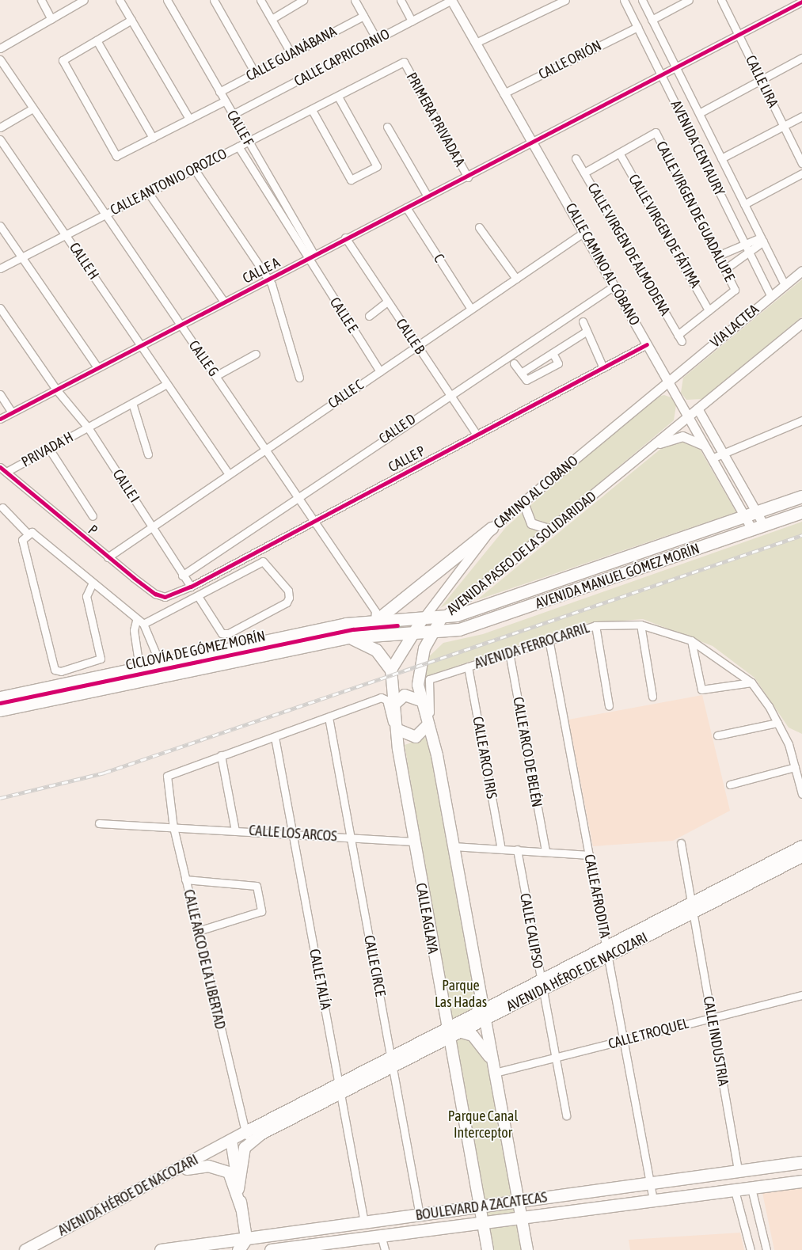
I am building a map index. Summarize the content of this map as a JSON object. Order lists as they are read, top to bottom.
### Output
{
  "streets": {
    "main road": [
      "AVENIDA PASEO DE LA SOLIDARIDAD",
      "AVENIDA MANUEL GÓMEZ MORÍN",
      "CALLE AGLAYA",
      "AVENIDA HÉROE DE NACOZARI",
      "BOULEVARD A ZACATECAS"
    ],
    "street": [
      "CALLE GUANÁBANA",
      "CALLE CAPRICORNIO",
      "CALLE ORIÓN",
      "CALLE LIRA",
      "PRIMERA PRIVADA A",
      "CALLE F",
      "AVENIDA CENTAURY",
      "CALLE ANTONIO OROZCO",
      "CALLE VIRGEN DE GUADALUPE",
      "CALLE VIRGEN DE FÁTIMA",
      "CALLE VIRGEN DE ALMODENA",
      "C",
      "CALLE H",
      "CALLE CAMINO AL CÓBANO",
      "CALLE A",
      "CALLE E",
      "VÍA LACTEA",
      "CALLE B",
      "CALLE G",
      "CALLE C",
      "CALLE D",
      "PRIVADA H",
      "CALLE P",
      "CALLE I",
      "CAMINO AL COBANO",
      "P",
      "AVENIDA FERROCARRIL",
      "CALLE ARCO DE BELÉN",
      "CALLE ARCO IRIS",
      "CALLE LOS ARCOS",
      "CALLE AFRODITA",
      "CALLE CALIPSO",
      "CALLE ARCO DE LA LIBERTAD",
      "CALLE CIRCE",
      "CALLE TALÍA",
      "CALLE TROQUEL",
      "CALLE INDUSTRIA"
    ],
    "cycle path": ["CICLOVÍA DE GÓMEZ MORÍN"]
  },
  "crossings": [
    ["CALLE GUANÁBANA", "CALLE F"],
    ["CALLE CAPRICORNIO", "CALLE F"],
    ["CALLE CAPRICORNIO", "CALLE CAMINO AL CÓBANO"],
    ["CALLE ORIÓN", "AVENIDA CENTAURY"],
    ["CALLE ORIÓN", "CALLE CAMINO AL CÓBANO"],
    ["CALLE LIRA", "CALLE A"],
    ["PRIMERA PRIVADA A", "CALLE ANTONIO OROZCO"],
    ["PRIMERA PRIVADA A", "CALLE A"],
    ["CALLE F", "CALLE ANTONIO OROZCO"],
    ["CALLE F", "CALLE A"],
    ["CALLE F", "CALLE E"],
    ["AVENIDA CENTAURY", "CALLE A"],
    ["AVENIDA CENTAURY", "VÍA LACTEA"],
    ["CALLE ANTONIO OROZCO", "CALLE H"],
    ["CALLE ANTONIO OROZCO", "CALLE G"],
    ["CALLE VIRGEN DE GUADALUPE", "CALLE VIRGEN DE FÁTIMA"],
    ["CALLE VIRGEN DE GUADALUPE", "CALLE VIRGEN DE ALMODENA"],
    ["CALLE VIRGEN DE FÁTIMA", "CALLE VIRGEN DE ALMODENA"],
    ["C", "CALLE A"],
    ["C", "CALLE C"],
    ["CALLE H", "CALLE A"],
    ["CALLE H", "CALLE C"],
    ["CALLE CAMINO AL CÓBANO", "CALLE A"],
    ["CALLE CAMINO AL CÓBANO", "VÍA LACTEA"],
    ["CALLE CAMINO AL CÓBANO", "CALLE C"],
    ["CALLE CAMINO AL CÓBANO", "CALLE D"],
    ["CALLE CAMINO AL CÓBANO", "CALLE P"],
    ["CALLE CAMINO AL CÓBANO", "CAMINO AL COBANO"],
    ["CALLE CAMINO AL CÓBANO", "AVENIDA PASEO DE LA SOLIDARIDAD"],
    ["CALLE CAMINO AL CÓBANO", "AVENIDA MANUEL GÓMEZ MORÍN"],
    ["CALLE A", "CALLE E"],
    ["CALLE A", "CALLE B"],
    ["CALLE A", "CALLE G"],
    ["CALLE A", "CALLE I"],
    ["CALLE E", "CALLE C"],
    ["VÍA LACTEA", "CAMINO AL COBANO"],
    ["CALLE B", "CALLE C"],
    ["CALLE B", "CALLE D"],
    ["CALLE B", "CALLE P"],
    ["CALLE G", "CALLE C"],
    ["CALLE G", "CALLE D"],
    ["CALLE G", "CALLE P"],
    ["CALLE G", "AVENIDA PASEO DE LA SOLIDARIDAD"],
    ["CALLE C", "CALLE I"],
    ["CALLE C", "P"],
    ["CALLE D", "CALLE I"],
    ["PRIVADA H", "CALLE I"],
    ["PRIVADA H", "P"],
    ["CALLE P", "CALLE I"],
    ["CALLE P", "P"],
    ["CAMINO AL COBANO", "AVENIDA PASEO DE LA SOLIDARIDAD"],
    ["AVENIDA PASEO DE LA SOLIDARIDAD", "AVENIDA MANUEL GÓMEZ MORÍN"],
    ["AVENIDA FERROCARRIL", "CALLE ARCO DE BELÉN"],
    ["AVENIDA FERROCARRIL", "CALLE ARCO IRIS"],
    ["AVENIDA FERROCARRIL", "CALLE AFRODITA"],
    ["AVENIDA FERROCARRIL", "CALLE AGLAYA"],
    ["CALLE LOS ARCOS", "CALLE AGLAYA"],
    ["CALLE LOS ARCOS", "CALLE ARCO DE LA LIBERTAD"],
    ["CALLE LOS ARCOS", "CALLE CIRCE"],
    ["CALLE LOS ARCOS", "CALLE TALÍA"],
    ["CALLE AFRODITA", "AVENIDA HÉROE DE NACOZARI"],
    ["CALLE AFRODITA", "CALLE TROQUEL"],
    ["CALLE AFRODITA", "BOULEVARD A ZACATECAS"],
    ["CALLE AGLAYA", "AVENIDA HÉROE DE NACOZARI"],
    ["CALLE AGLAYA", "BOULEVARD A ZACATECAS"],
    ["CALLE CALIPSO", "AVENIDA HÉROE DE NACOZARI"],
    ["CALLE CALIPSO", "CALLE TROQUEL"],
    ["CALLE ARCO DE LA LIBERTAD", "AVENIDA HÉROE DE NACOZARI"],
    ["CALLE CIRCE", "AVENIDA HÉROE DE NACOZARI"],
    ["CALLE CIRCE", "BOULEVARD A ZACATECAS"],
    ["AVENIDA HÉROE DE NACOZARI", "CALLE TALÍA"],
    ["AVENIDA HÉROE DE NACOZARI", "CALLE INDUSTRIA"],
    ["CALLE TALÍA", "BOULEVARD A ZACATECAS"],
    ["CALLE TROQUEL", "CALLE INDUSTRIA"],
    ["CALLE INDUSTRIA", "BOULEVARD A ZACATECAS"]
  ],
  "parks": ["Parque Las Hadas", "Parque Canal Interceptor"]
}
